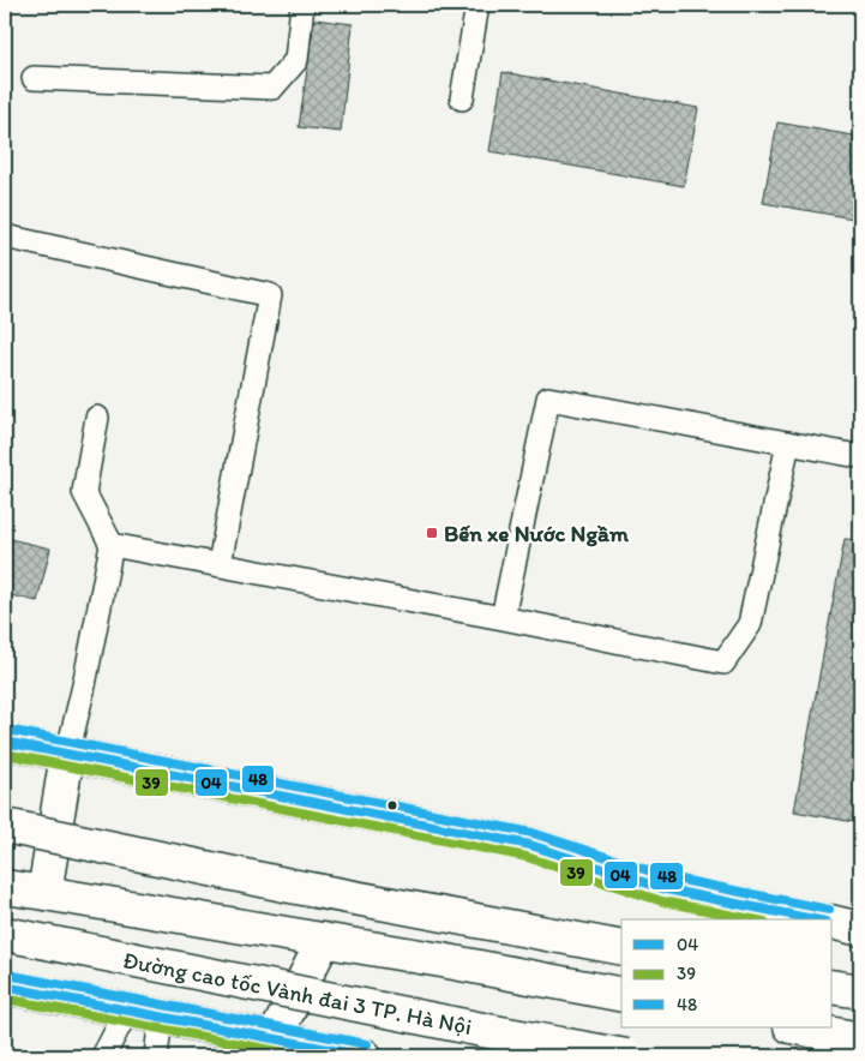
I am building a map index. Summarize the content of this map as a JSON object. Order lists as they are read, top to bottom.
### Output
{
  "streets": {
    "highway": ["Đường cao tốc Vành đai 3 TP. Hà Nội"]
  },
  "places": {
    "transit": ["Bến xe Nước Ngầm"]
  },
  "lines": ["transit line 48", "transit line 04", "transit line 39"],
  "legend": ["04", "39", "48"]
}
